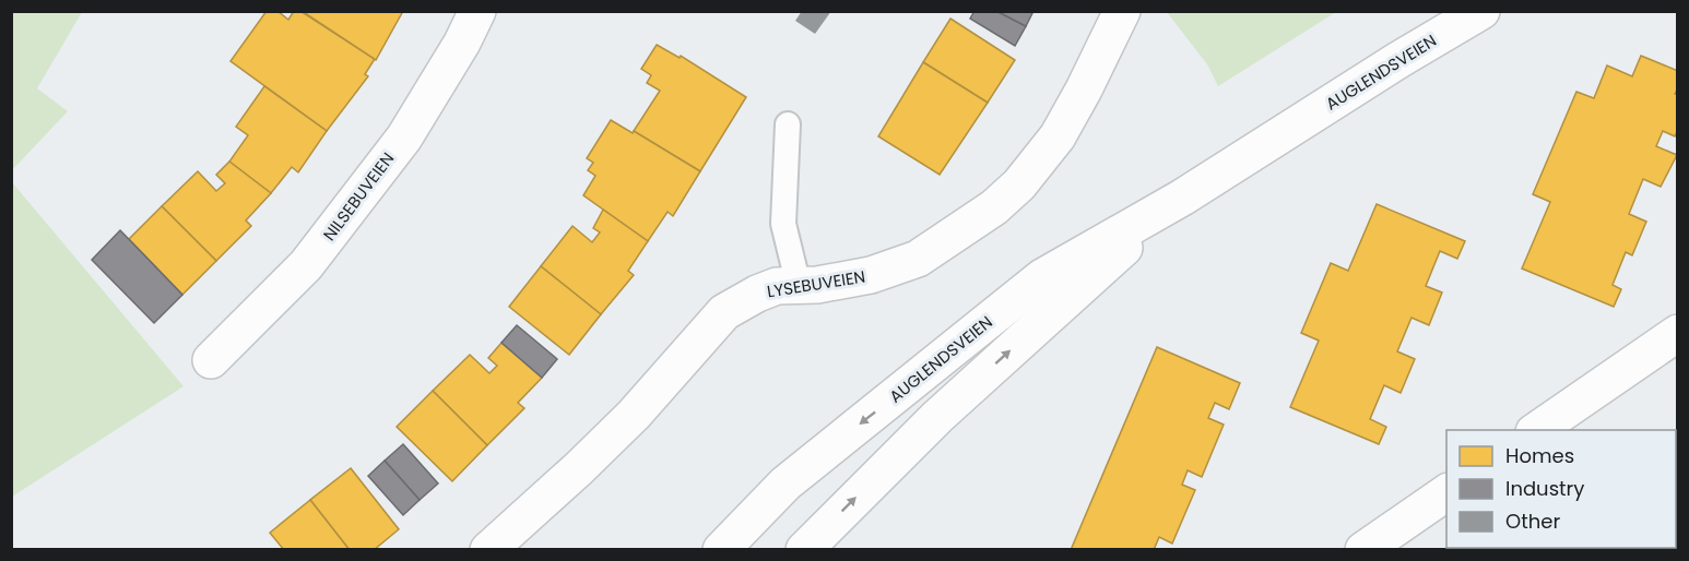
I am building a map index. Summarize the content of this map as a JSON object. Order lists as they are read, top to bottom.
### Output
{
  "streets": {
    "street": ["AUGLENDSVEIEN", "NILSEBUVEIEN", "LYSEBUVEIEN"]
  },
  "legend": ["Homes", "Industry", "Other"]
}
